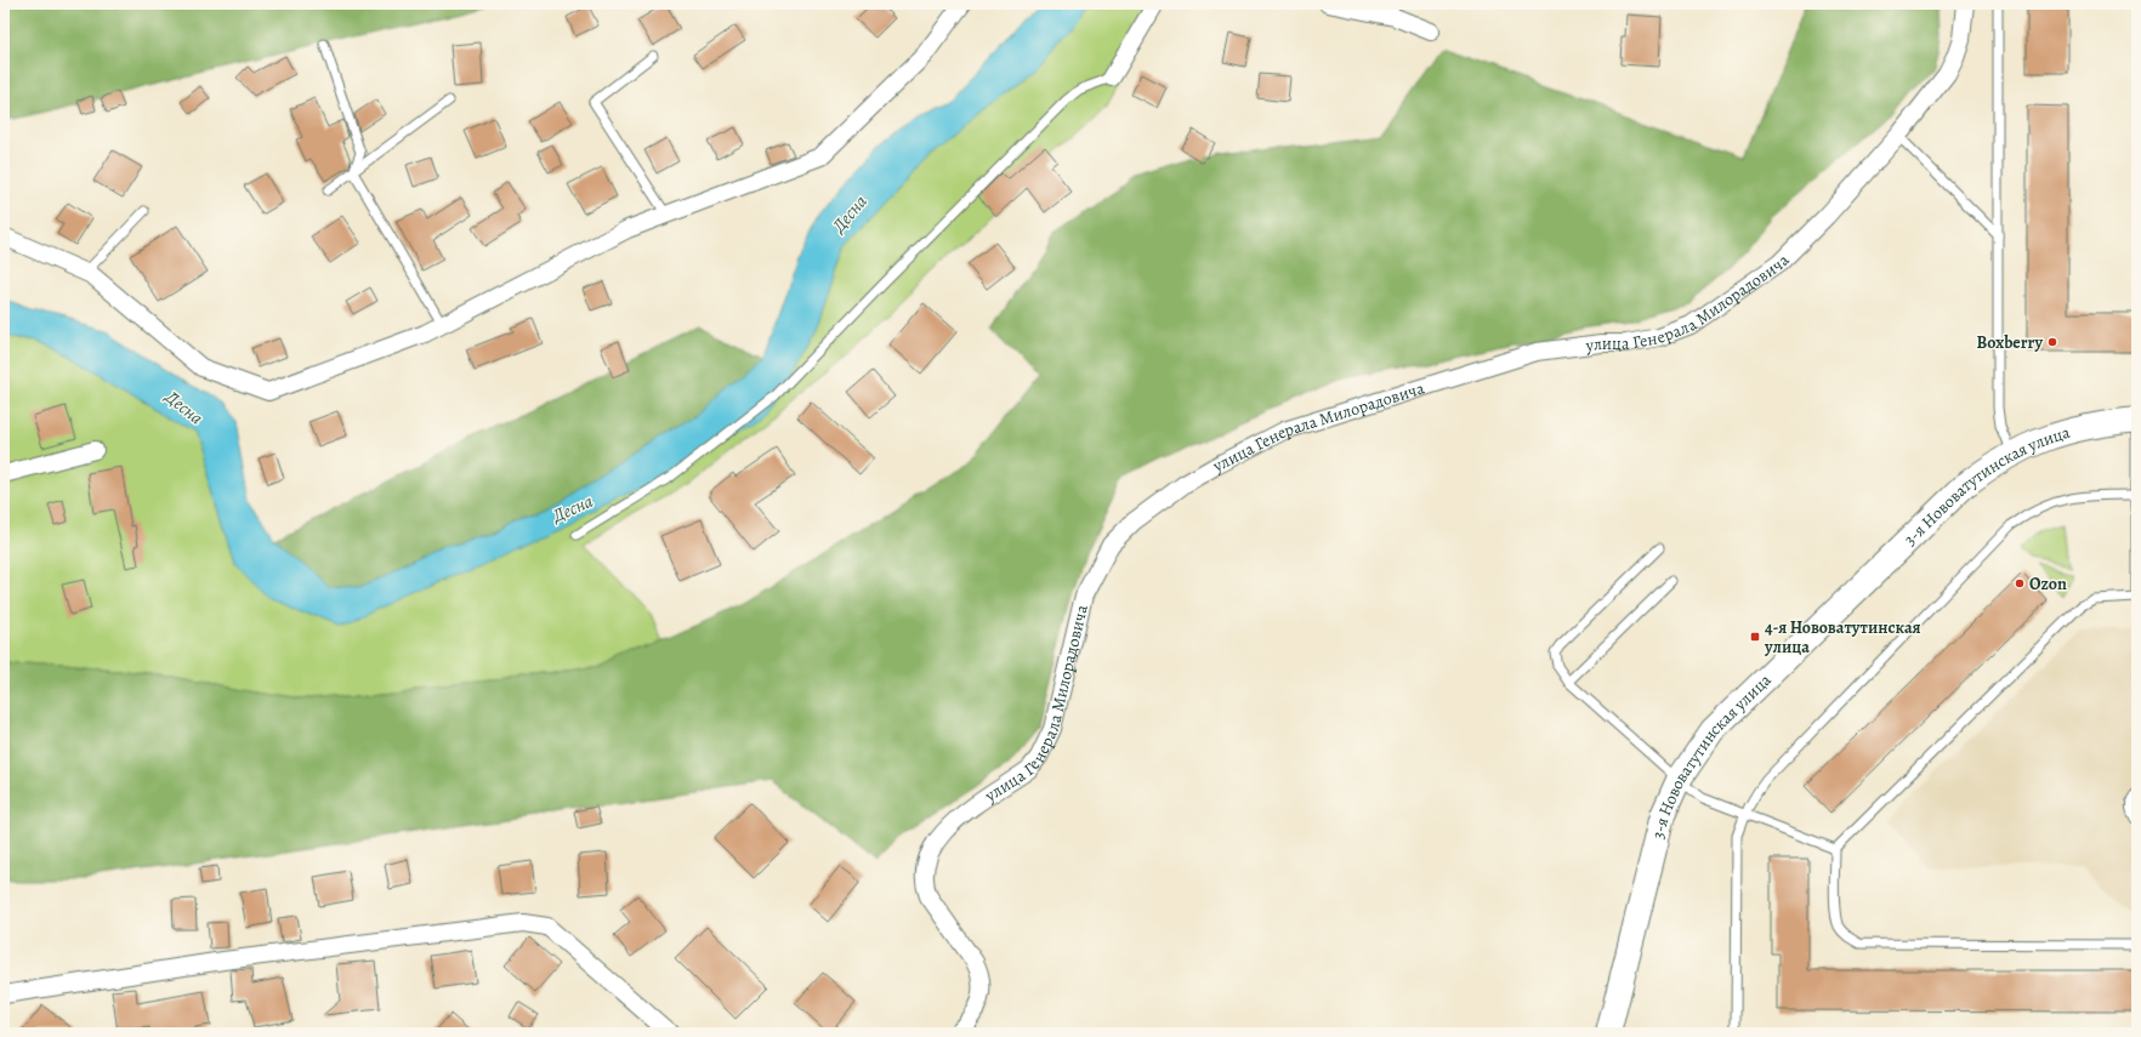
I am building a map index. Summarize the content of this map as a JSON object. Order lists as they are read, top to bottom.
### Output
{
  "streets": {
    "street": ["улица Генерала Милорадовича", "3-я Нововатутинская улица"]
  },
  "water": ["Десна"],
  "places": {
    "other": ["Boxberry", "Ozon"],
    "transit": ["4-я Нововатутинская улица"]
  }
}
